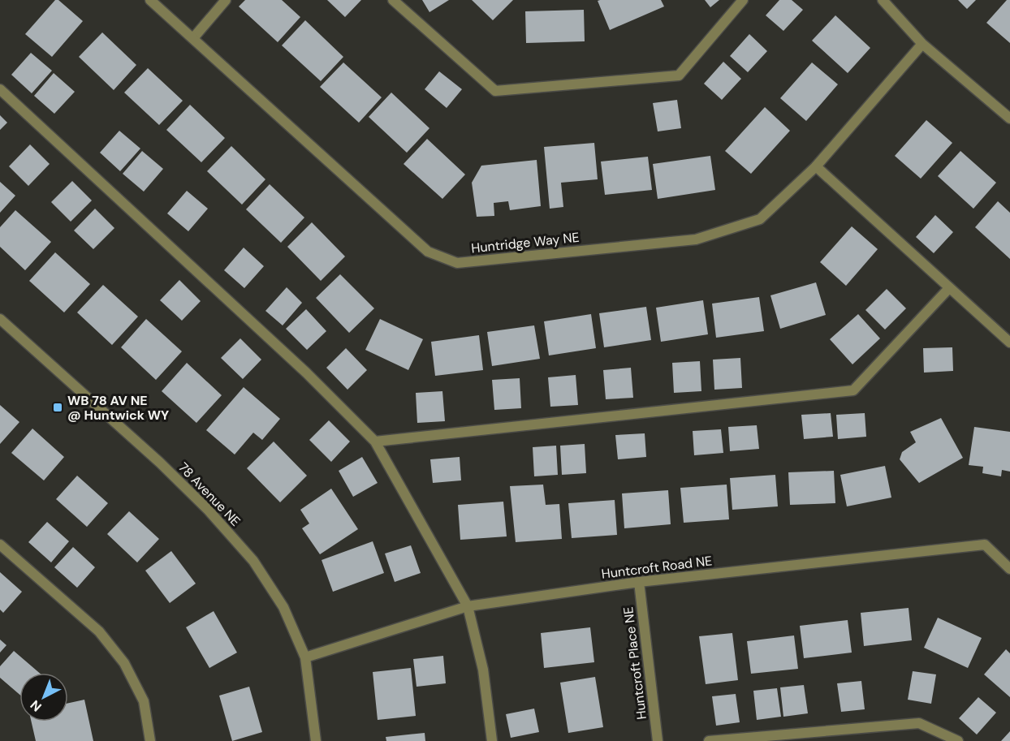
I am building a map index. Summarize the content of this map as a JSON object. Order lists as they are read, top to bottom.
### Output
{
  "streets": {
    "street": [
      "Huntridge Way NE",
      "78 Avenue NE",
      "Huntcroft Road NE",
      "Huntcroft Place NE"
    ]
  },
  "crossings": [
    ["78 Avenue NE", "Huntcroft Road NE"],
    ["Huntcroft Road NE", "Huntcroft Place NE"]
  ],
  "places": {
    "transit": ["WB 78 AV NE @ Huntwick WY"]
  },
  "north": "bottom left"
}
